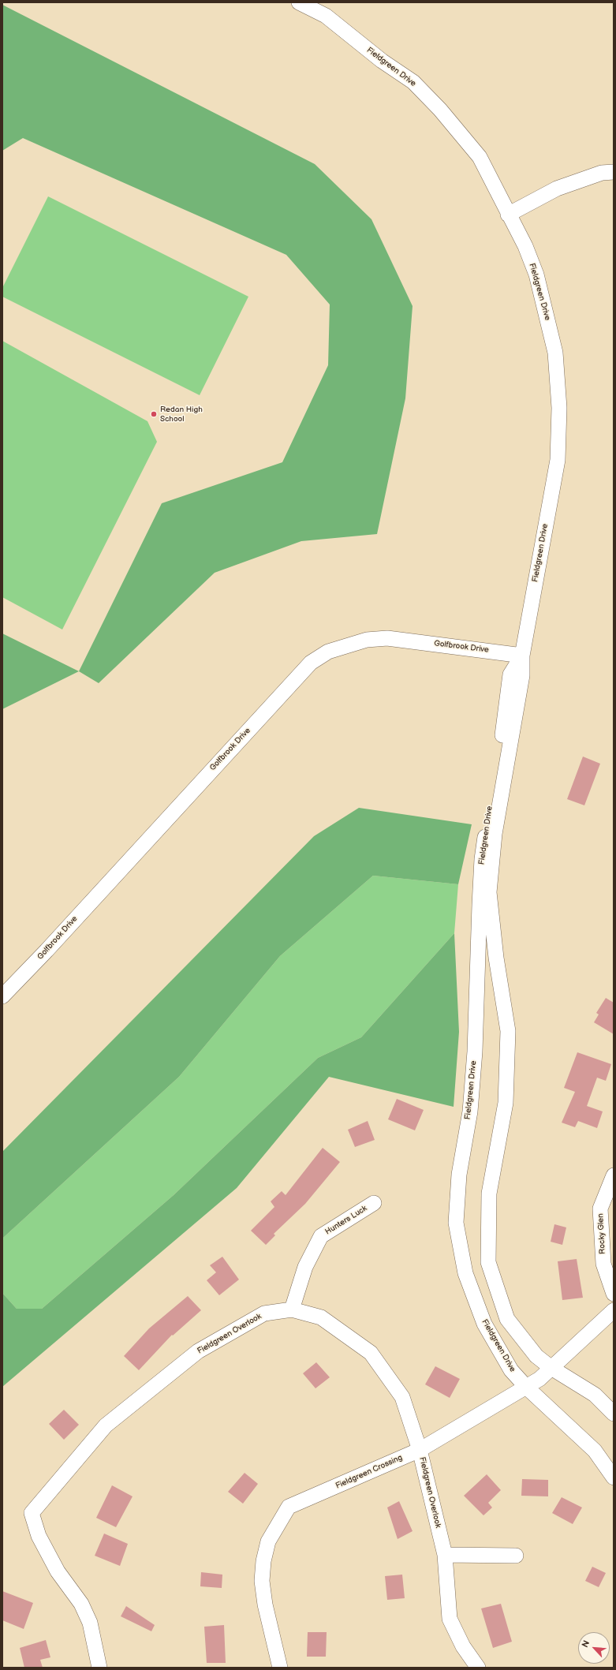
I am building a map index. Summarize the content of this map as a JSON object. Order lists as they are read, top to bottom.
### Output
{
  "streets": {
    "street": [
      "Fieldgreen Drive",
      "Golfbrook Drive",
      "Hunters Luck",
      "Rocky Glen",
      "Fieldgreen Overlook",
      "Fieldgreen Crossing"
    ]
  },
  "crossings": [
    ["Fieldgreen Drive", "Golfbrook Drive"],
    ["Fieldgreen Drive", "Fieldgreen Crossing"],
    ["Hunters Luck", "Fieldgreen Overlook"],
    ["Fieldgreen Overlook", "Fieldgreen Crossing"]
  ],
  "places": ["Redan High School"],
  "north": "top left"
}
